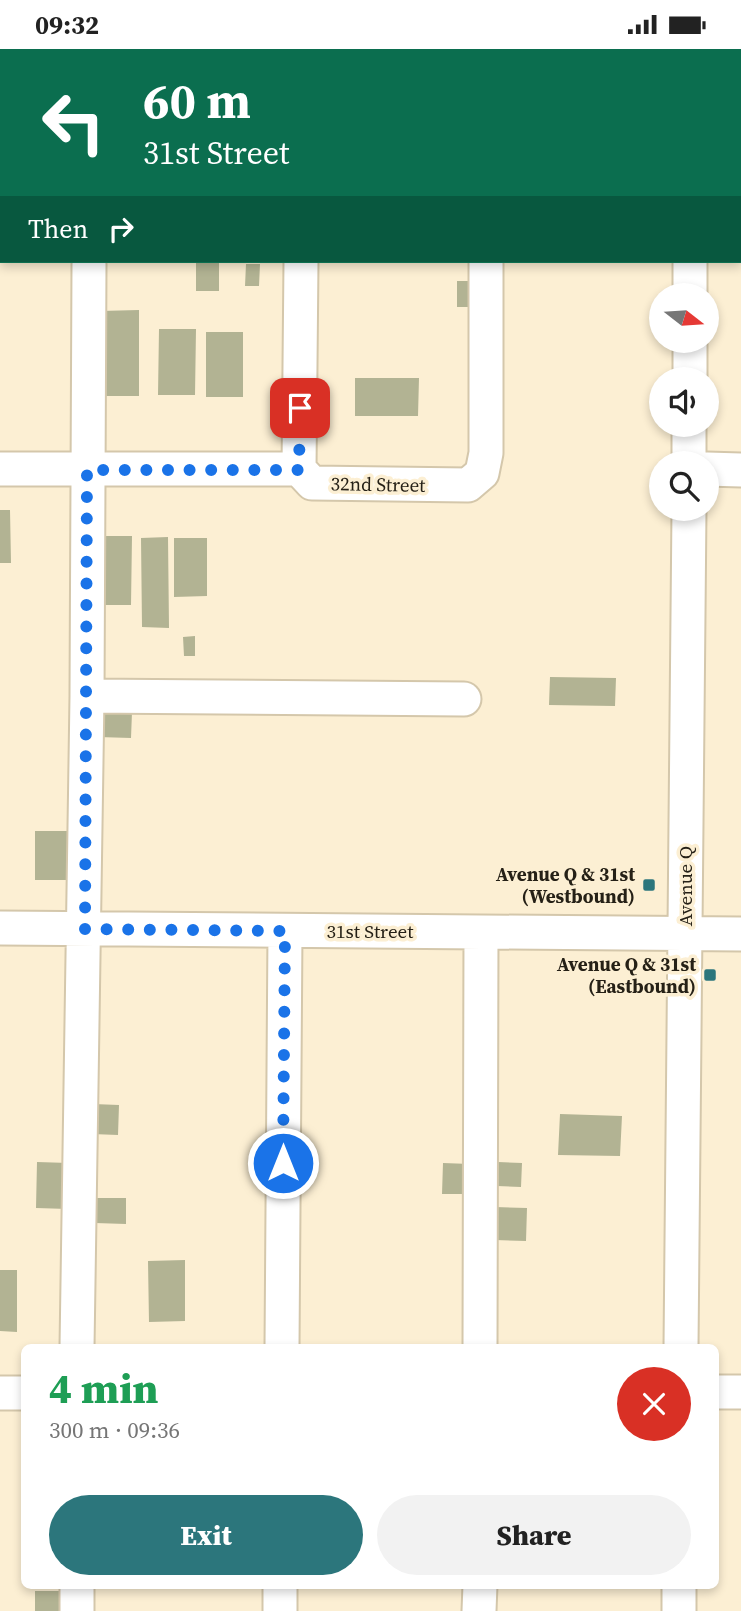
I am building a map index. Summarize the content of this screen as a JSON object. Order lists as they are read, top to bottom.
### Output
{
  "streets": {
    "street": ["32nd Street", "Avenue Q", "31st Street"]
  },
  "crossings": [
    ["Avenue Q", "31st Street"]
  ],
  "places": {
    "transit": ["Avenue Q & 31st (Westbound)", "Avenue Q & 31st (Eastbound)"]
  },
  "north": "right",
  "page": {
    "status": "09:32",
    "turn": ["60 m", "31st Street"],
    "then": "Then",
    "heading": ["4 min", "300 m · 09:36"],
    "buttons": ["Exit", "Share"]
  }
}
